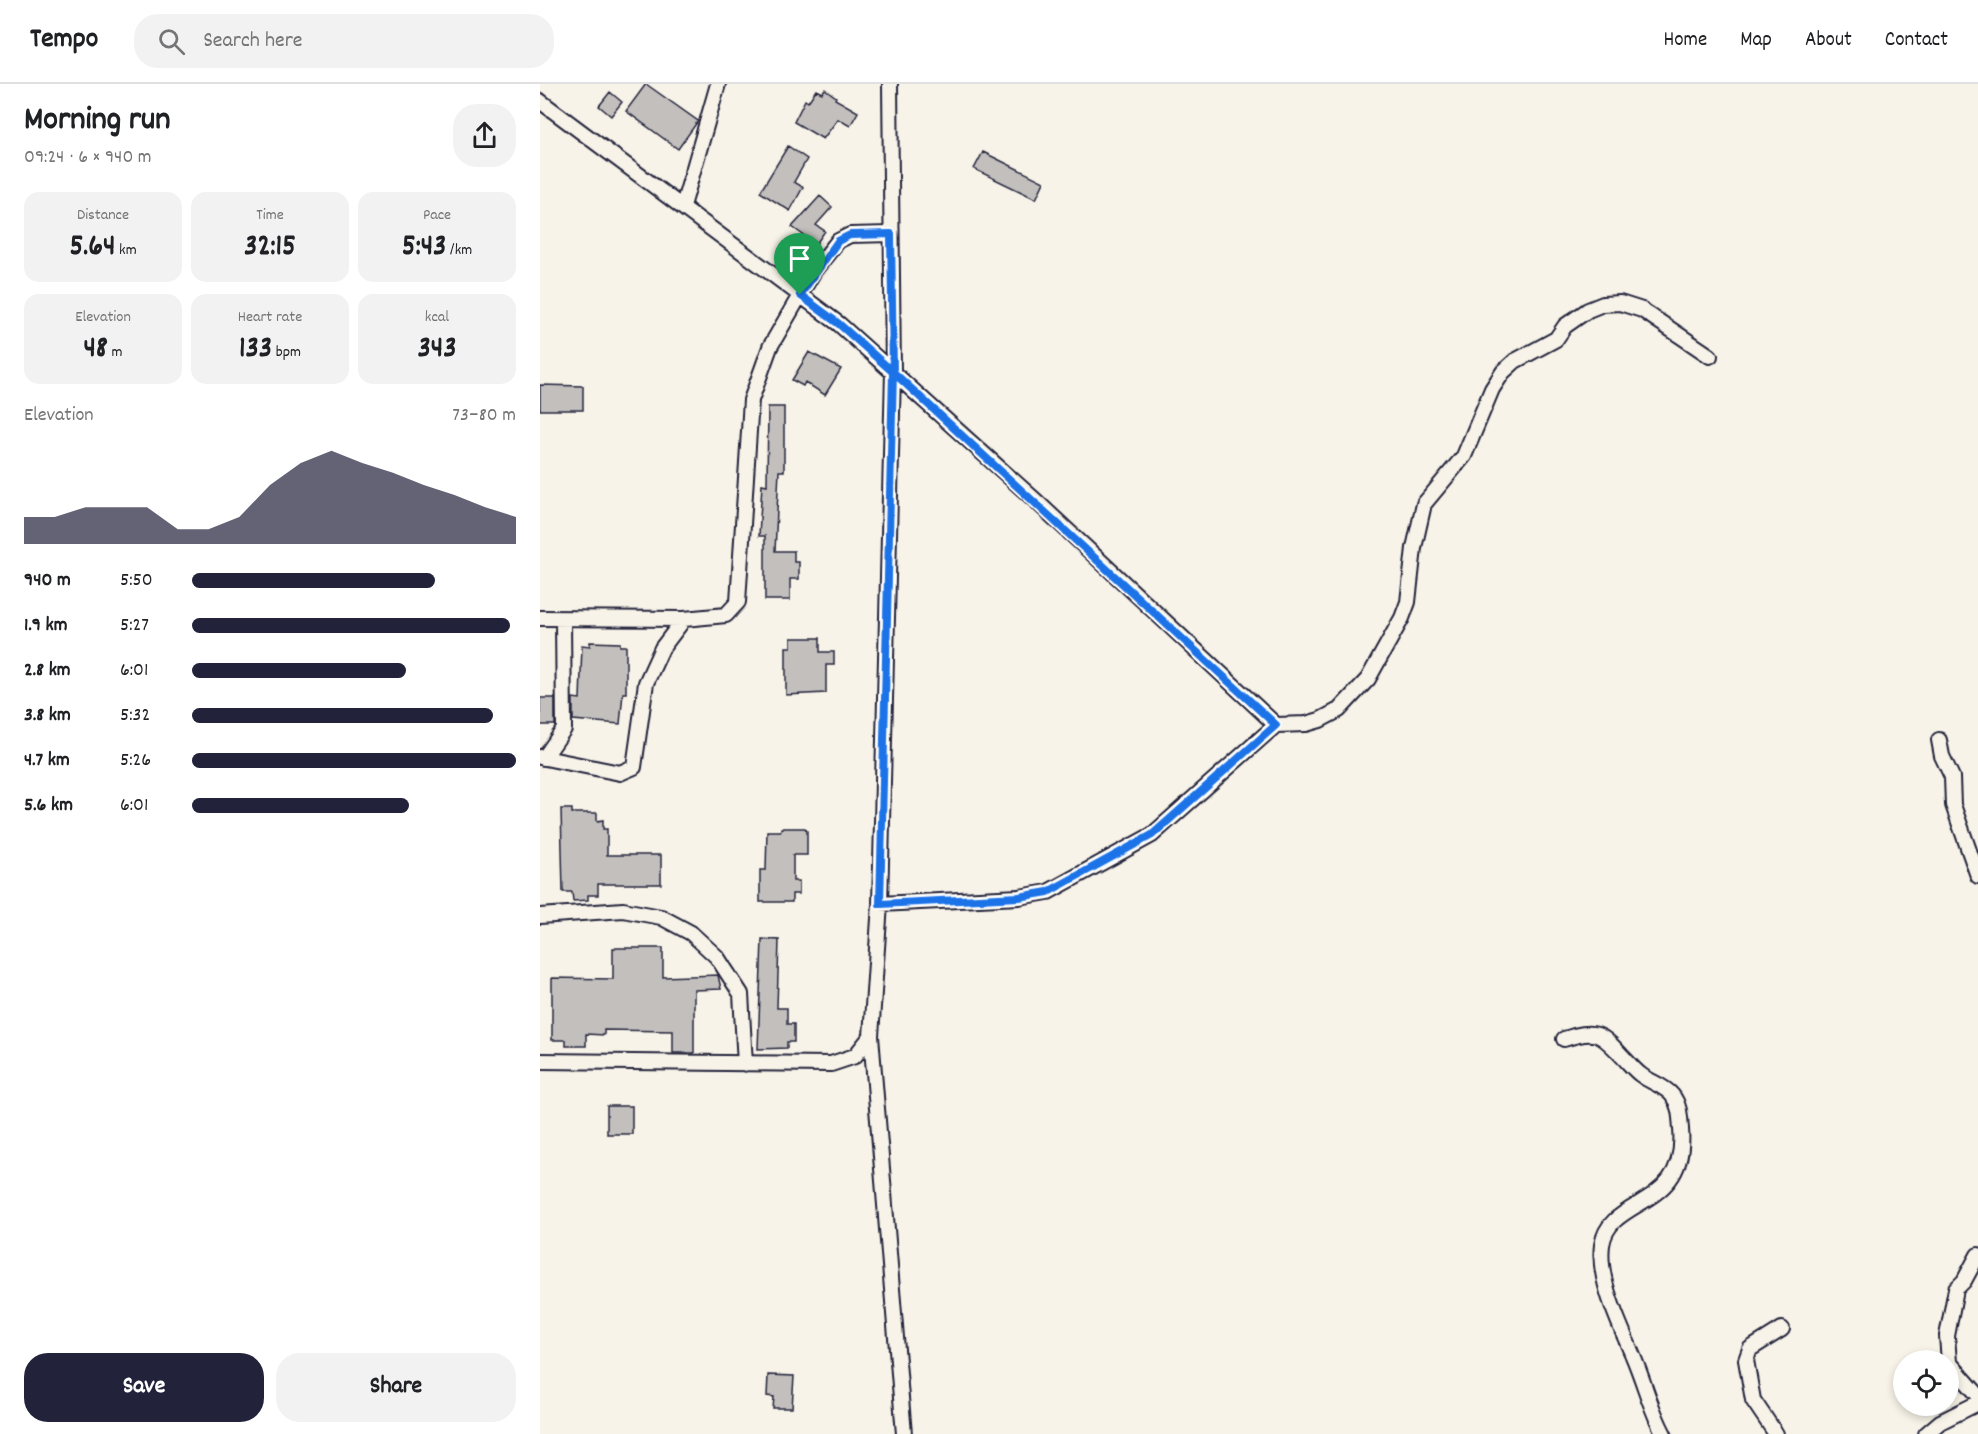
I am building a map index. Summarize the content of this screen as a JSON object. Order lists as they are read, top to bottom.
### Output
{
  "page": {
    "header": "Tempo",
    "search": "Search here",
    "nav": [
      "Home",
      "Map",
      "About",
      "Contact"
    ],
    "heading": ["Morning run", "09:24 · 6 × 940 m"],
    "stats": [
      ["Distance", "5.64 km"],
      ["Time", "32:15"],
      ["Pace", "5:43 /km"],
      ["Elevation", "48 m"],
      ["Heart rate", "133 bpm"],
      ["kcal", "343"]
    ],
    "chart": ["Elevation", "73–80 m"],
    "list": [
      {
        "name": "940 m",
        "note": "5:50"
      },
      {
        "name": "1.9 km",
        "note": "5:27"
      },
      {
        "name": "2.8 km",
        "note": "6:01"
      },
      {
        "name": "3.8 km",
        "note": "5:32"
      },
      {
        "name": "4.7 km",
        "note": "5:26"
      },
      {
        "name": "5.6 km",
        "note": "6:01"
      }
    ],
    "buttons": ["Save", "Share"]
  }
}
